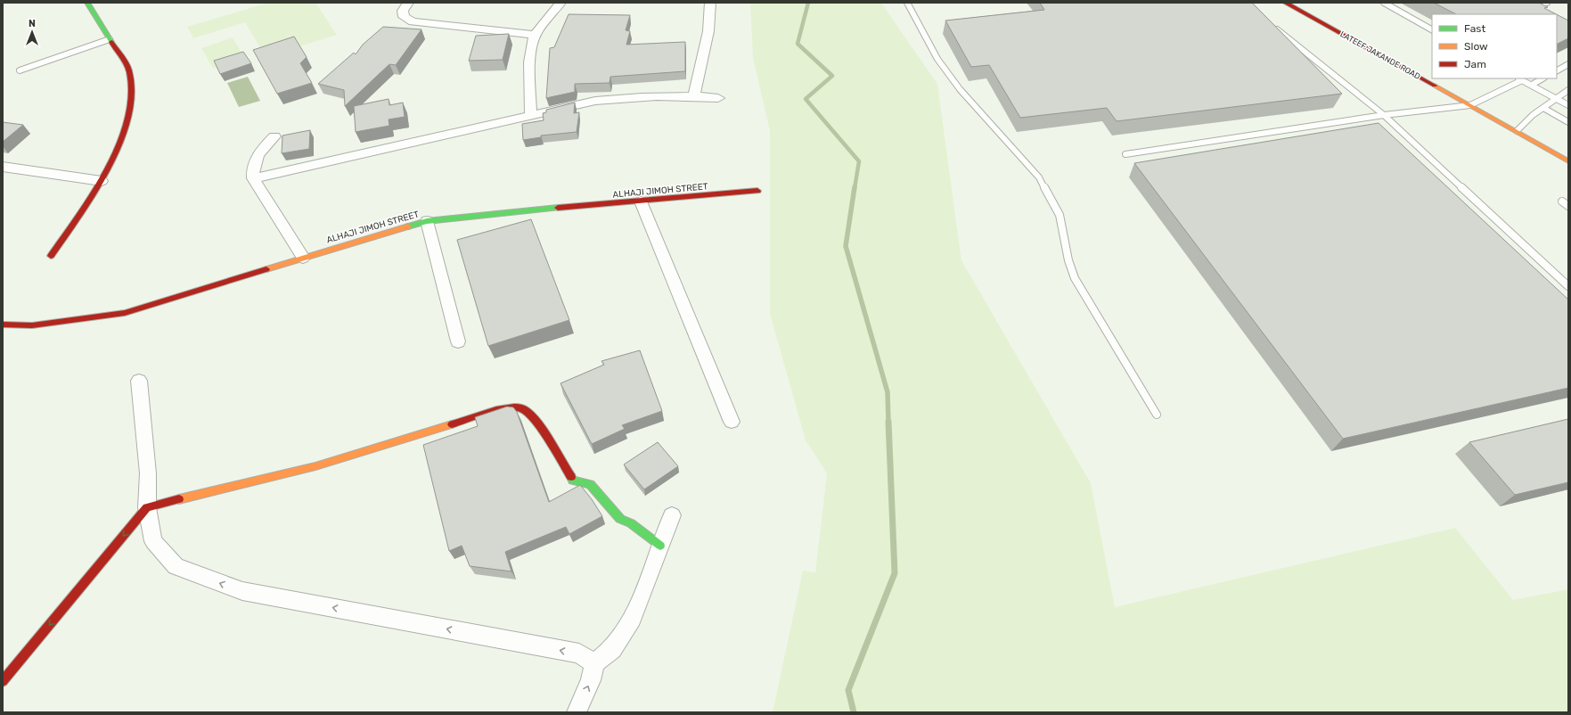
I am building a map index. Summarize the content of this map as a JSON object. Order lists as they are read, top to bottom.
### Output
{
  "streets": {
    "street": ["LATEEF JAKANDE ROAD", "ALHAJI JIMOH STREET"]
  },
  "legend": ["Fast", "Slow", "Jam"],
  "north": "top"
}
